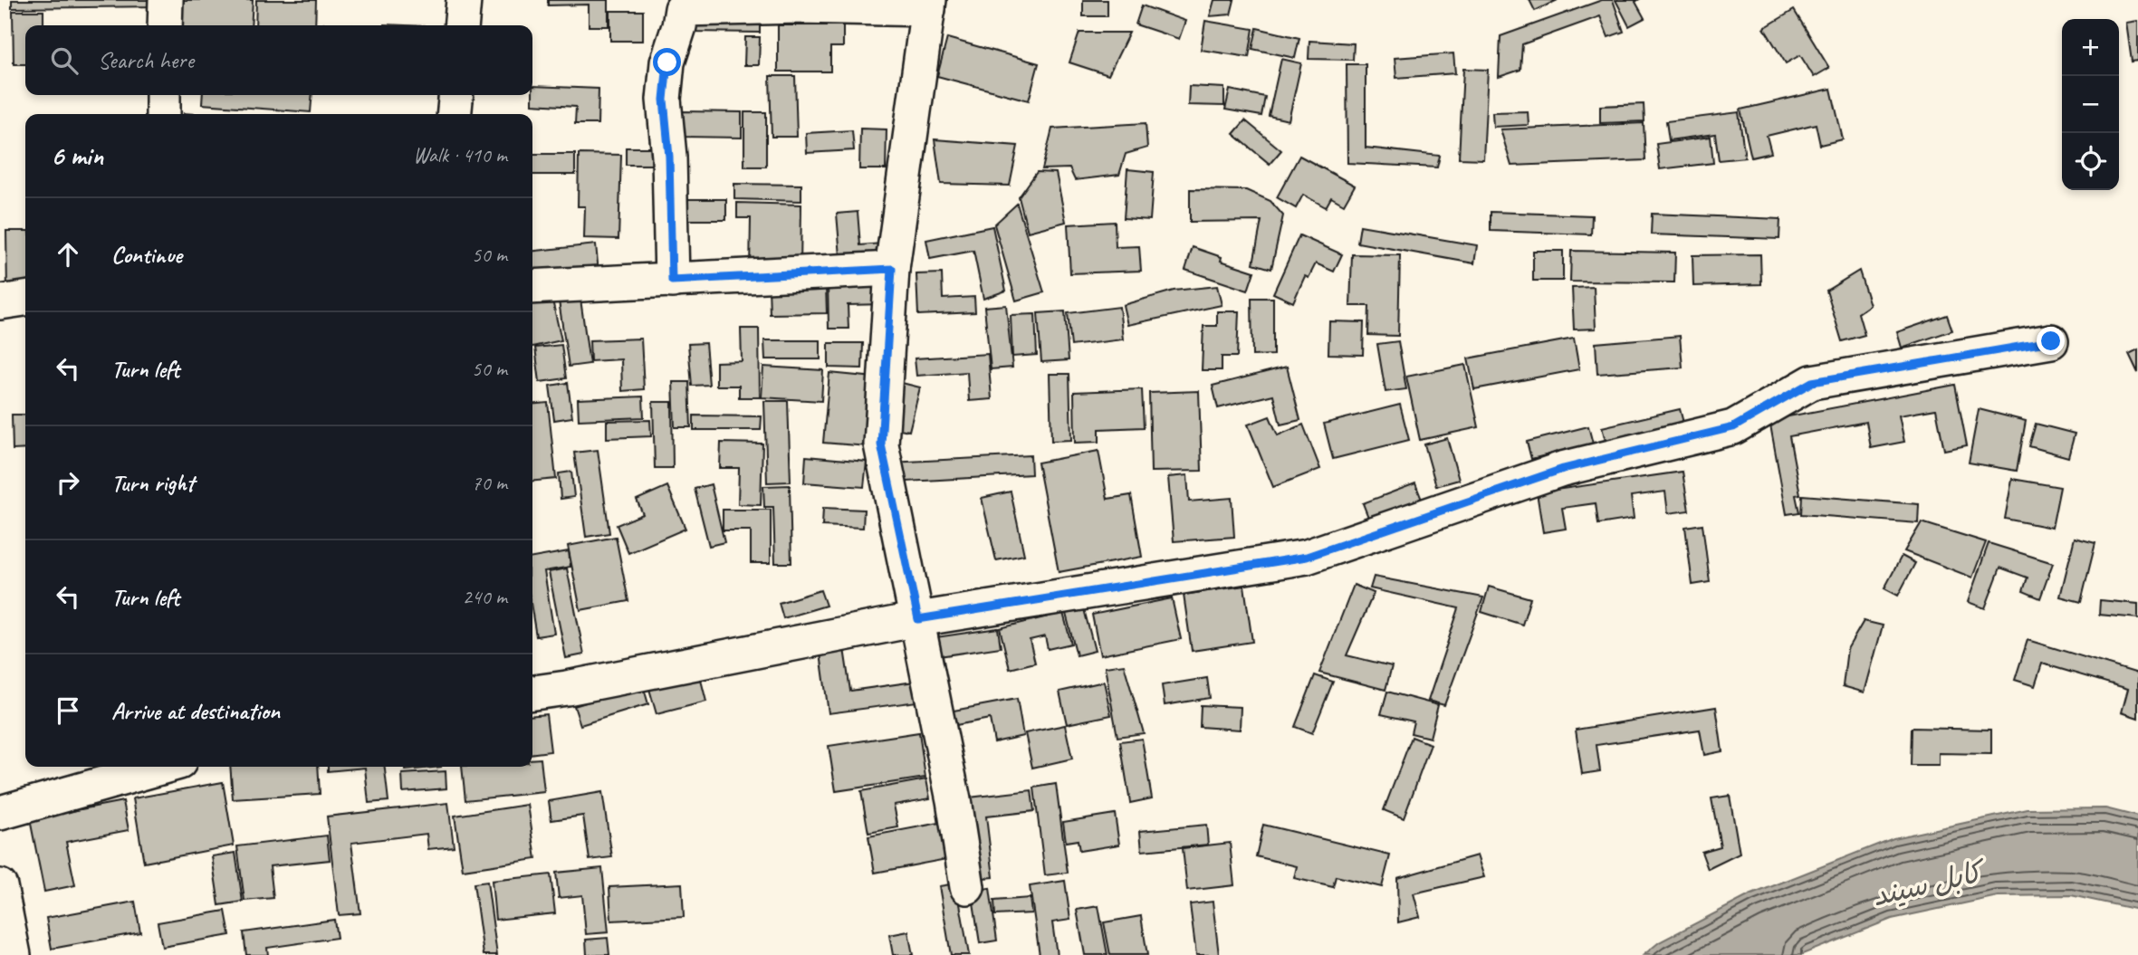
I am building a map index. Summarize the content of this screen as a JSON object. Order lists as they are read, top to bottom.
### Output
{
  "water": ["کابل سيند"],
  "page": {
    "map_buttons": ["+", "−"],
    "search": "Search here",
    "heading": ["6 min", "Walk · 410 m"],
    "list": [
      ["Continue", "50 m"],
      ["Turn left", "50 m"],
      ["Turn right", "70 m"],
      ["Turn left", "240 m"],
      "Arrive at destination"
    ]
  }
}
